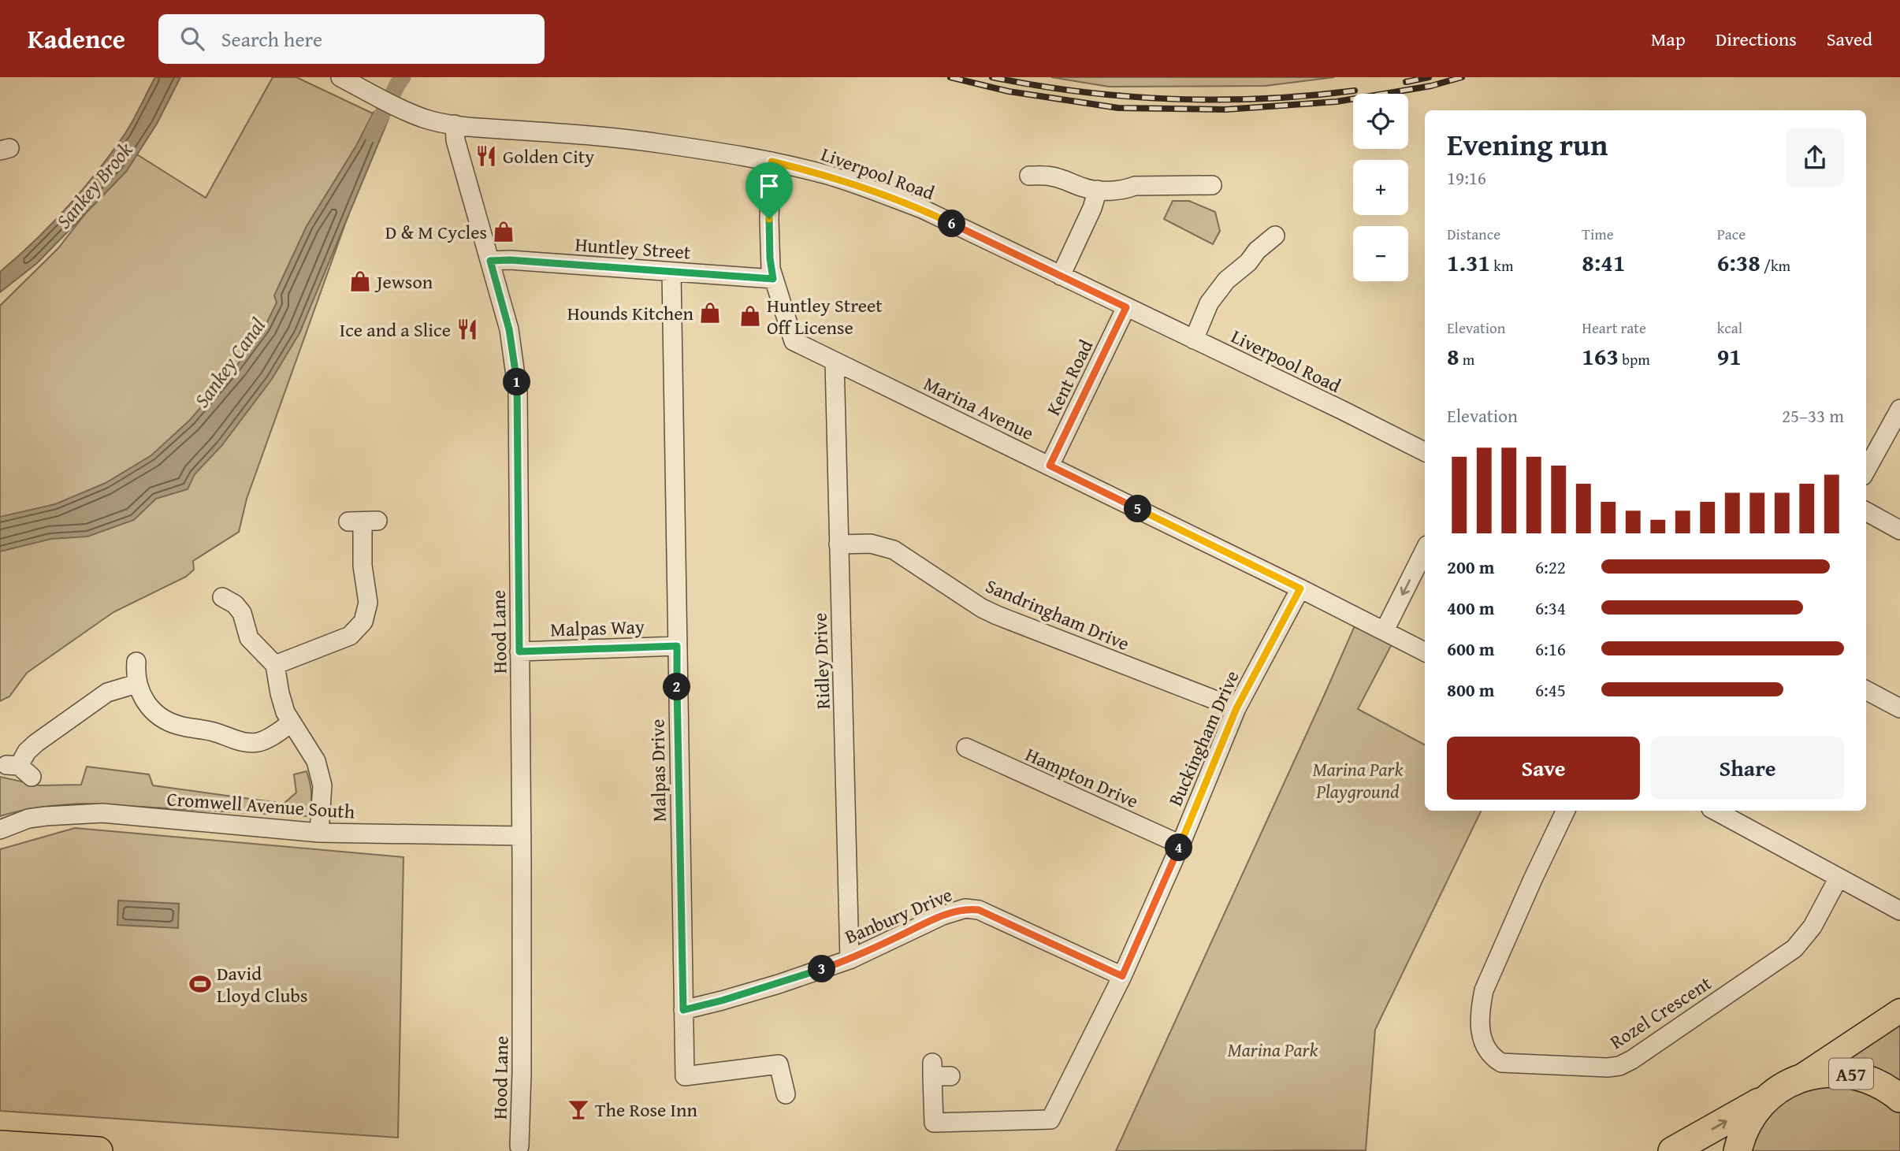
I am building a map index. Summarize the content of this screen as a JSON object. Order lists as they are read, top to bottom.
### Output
{
  "streets": {
    "highway": ["A57"],
    "street": [
      "Liverpool Road",
      "Huntley Street",
      "Kent Road",
      "Marina Avenue",
      "Sandringham Drive",
      "Malpas Way",
      "Hood Lane",
      "Ridley Drive",
      "Buckingham Drive",
      "Malpas Drive",
      "Hampton Drive",
      "Cromwell Avenue South",
      "Banbury Drive",
      "Rozel Crescent"
    ]
  },
  "crossings": [
    ["Liverpool Road", "Kent Road"],
    ["Liverpool Road", "Marina Avenue"],
    ["Liverpool Road", "Hood Lane"],
    ["Huntley Street", "Marina Avenue"],
    ["Huntley Street", "Hood Lane"],
    ["Huntley Street", "Malpas Drive"],
    ["Kent Road", "Marina Avenue"],
    ["Marina Avenue", "Ridley Drive"],
    ["Marina Avenue", "Buckingham Drive"],
    ["Sandringham Drive", "Ridley Drive"],
    ["Sandringham Drive", "Buckingham Drive"],
    ["Malpas Way", "Hood Lane"],
    ["Malpas Way", "Malpas Drive"],
    ["Hood Lane", "Cromwell Avenue South"],
    ["Ridley Drive", "Banbury Drive"],
    ["Buckingham Drive", "Hampton Drive"],
    ["Buckingham Drive", "Banbury Drive"],
    ["Malpas Drive", "Banbury Drive"]
  ],
  "water": ["Sankey Brook", "Sankey Canal"],
  "parks": ["Marina Park Playground", "Marina Park"],
  "places": {
    "restaurant": ["Golden City", "Ice and a Slice"],
    "shop": [
      "D & M Cycles",
      "Jewson",
      "Hounds Kitchen",
      "Huntley Street Off License"
    ],
    "sports": ["David Lloyd Clubs"],
    "bar": ["The Rose Inn"]
  },
  "page": {
    "header": "Kadence",
    "search": "Search here",
    "nav": ["Map", "Directions", "Saved"],
    "map_buttons": ["+", "−"],
    "heading": ["Evening run", "19:16"],
    "stats": [
      ["Distance", "1.31 km"],
      ["Time", "8:41"],
      ["Pace", "6:38 /km"],
      ["Elevation", "8 m"],
      ["Heart rate", "163 bpm"],
      ["kcal", "91"]
    ],
    "pins": [
      "6",
      "1",
      "5",
      "2",
      "4",
      "3"
    ],
    "chart": ["Elevation", "25–33 m"],
    "list": [
      {
        "name": "200 m",
        "note": "6:22"
      },
      {
        "name": "400 m",
        "note": "6:34"
      },
      {
        "name": "600 m",
        "note": "6:16"
      },
      {
        "name": "800 m",
        "note": "6:45"
      }
    ],
    "buttons": ["Save", "Share"]
  }
}
